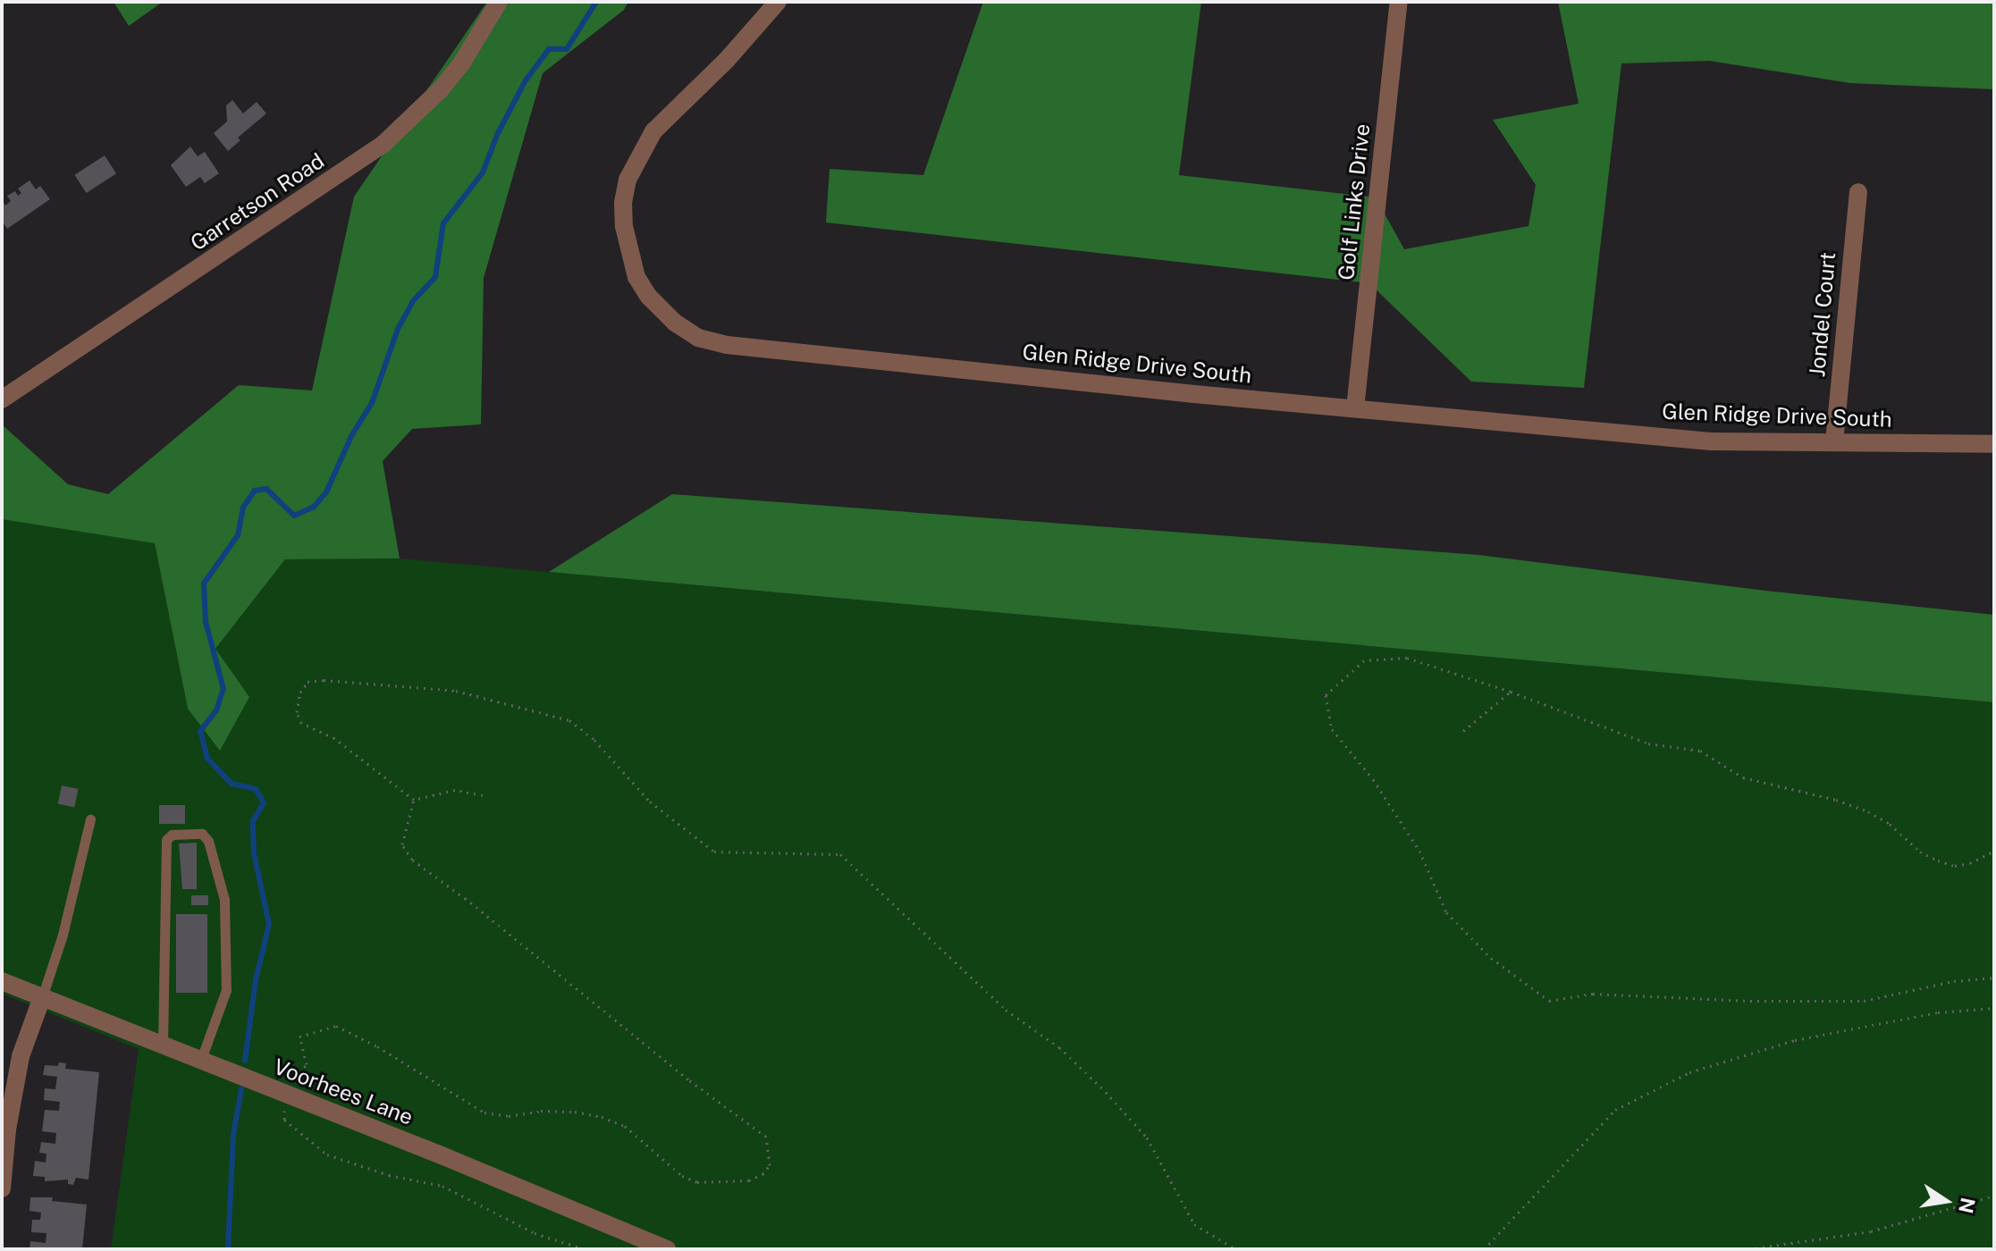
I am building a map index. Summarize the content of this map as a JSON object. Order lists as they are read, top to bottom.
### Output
{
  "streets": {
    "street": [
      "Garretson Road",
      "Golf Links Drive",
      "Jondel Court",
      "Glen Ridge Drive South",
      "Voorhees Lane"
    ]
  },
  "crossings": [
    ["Golf Links Drive", "Glen Ridge Drive South"],
    ["Jondel Court", "Glen Ridge Drive South"]
  ],
  "north": "right"
}
